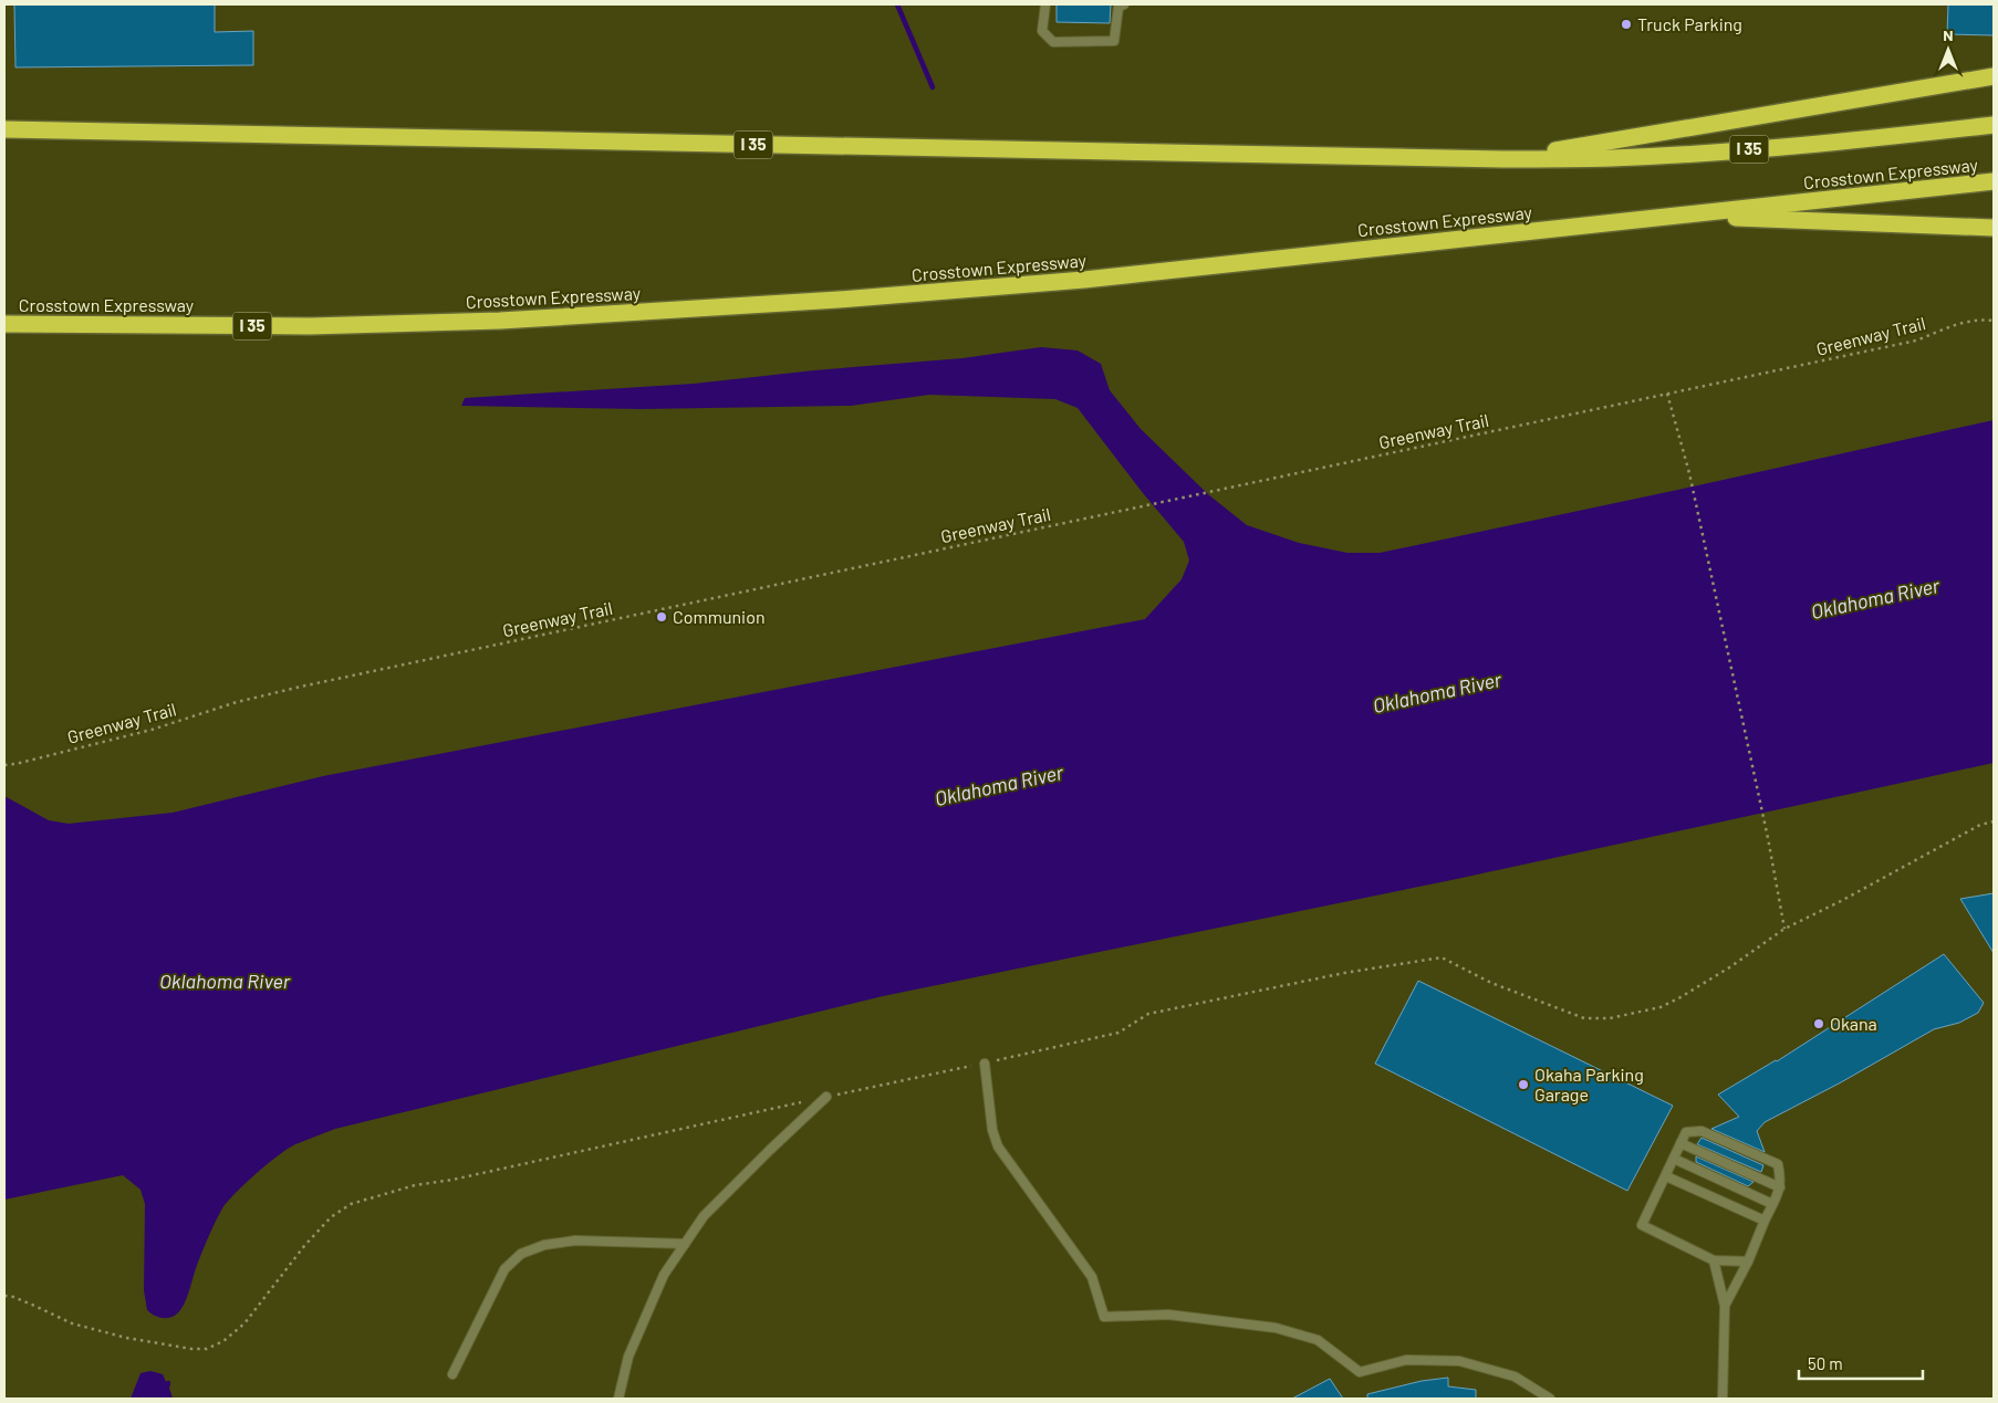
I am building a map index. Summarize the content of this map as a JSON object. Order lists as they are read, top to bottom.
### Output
{
  "streets": {
    "highway": ["I 35", "Crosstown Expressway"],
    "path": ["Greenway Trail"]
  },
  "water": ["Oklahoma River"],
  "places": [
    "Truck Parking",
    "Communion",
    "Okana",
    "Okaha Parking Garage"
  ],
  "scale_bar": "50 m",
  "north": "top"
}
